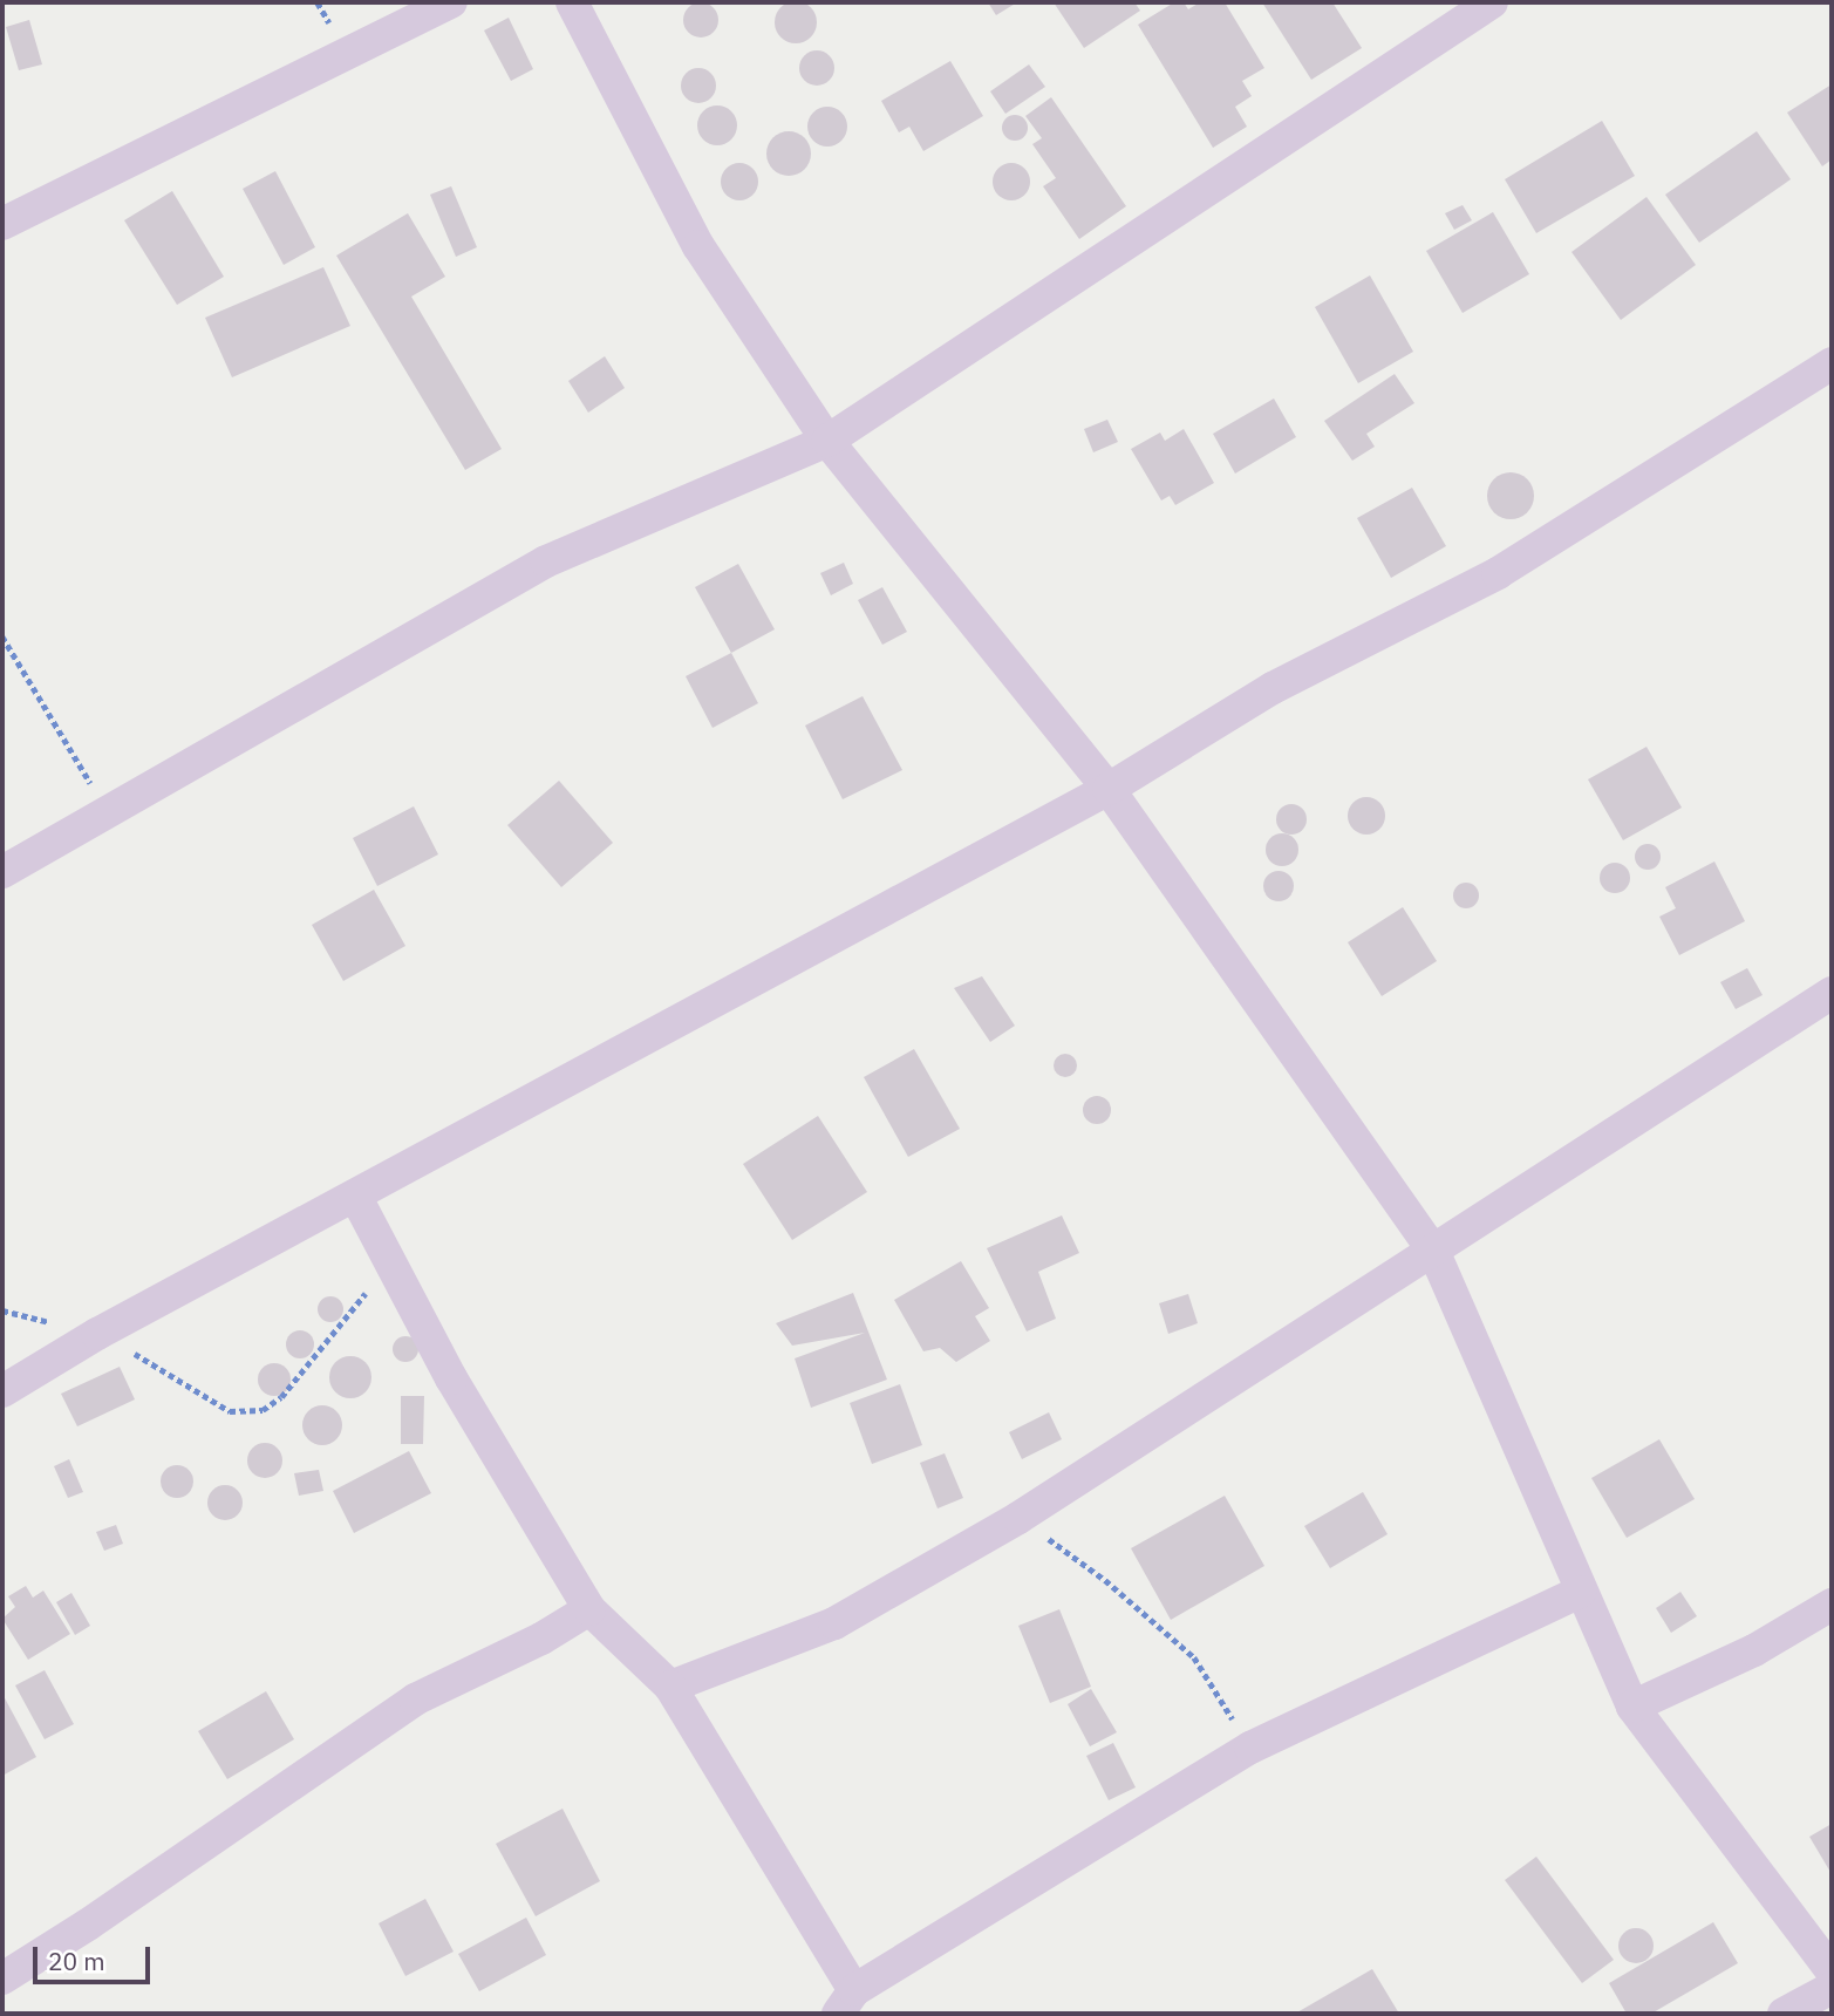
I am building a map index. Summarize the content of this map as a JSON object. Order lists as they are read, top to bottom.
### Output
{
  "scale_bar": "20 m"
}
